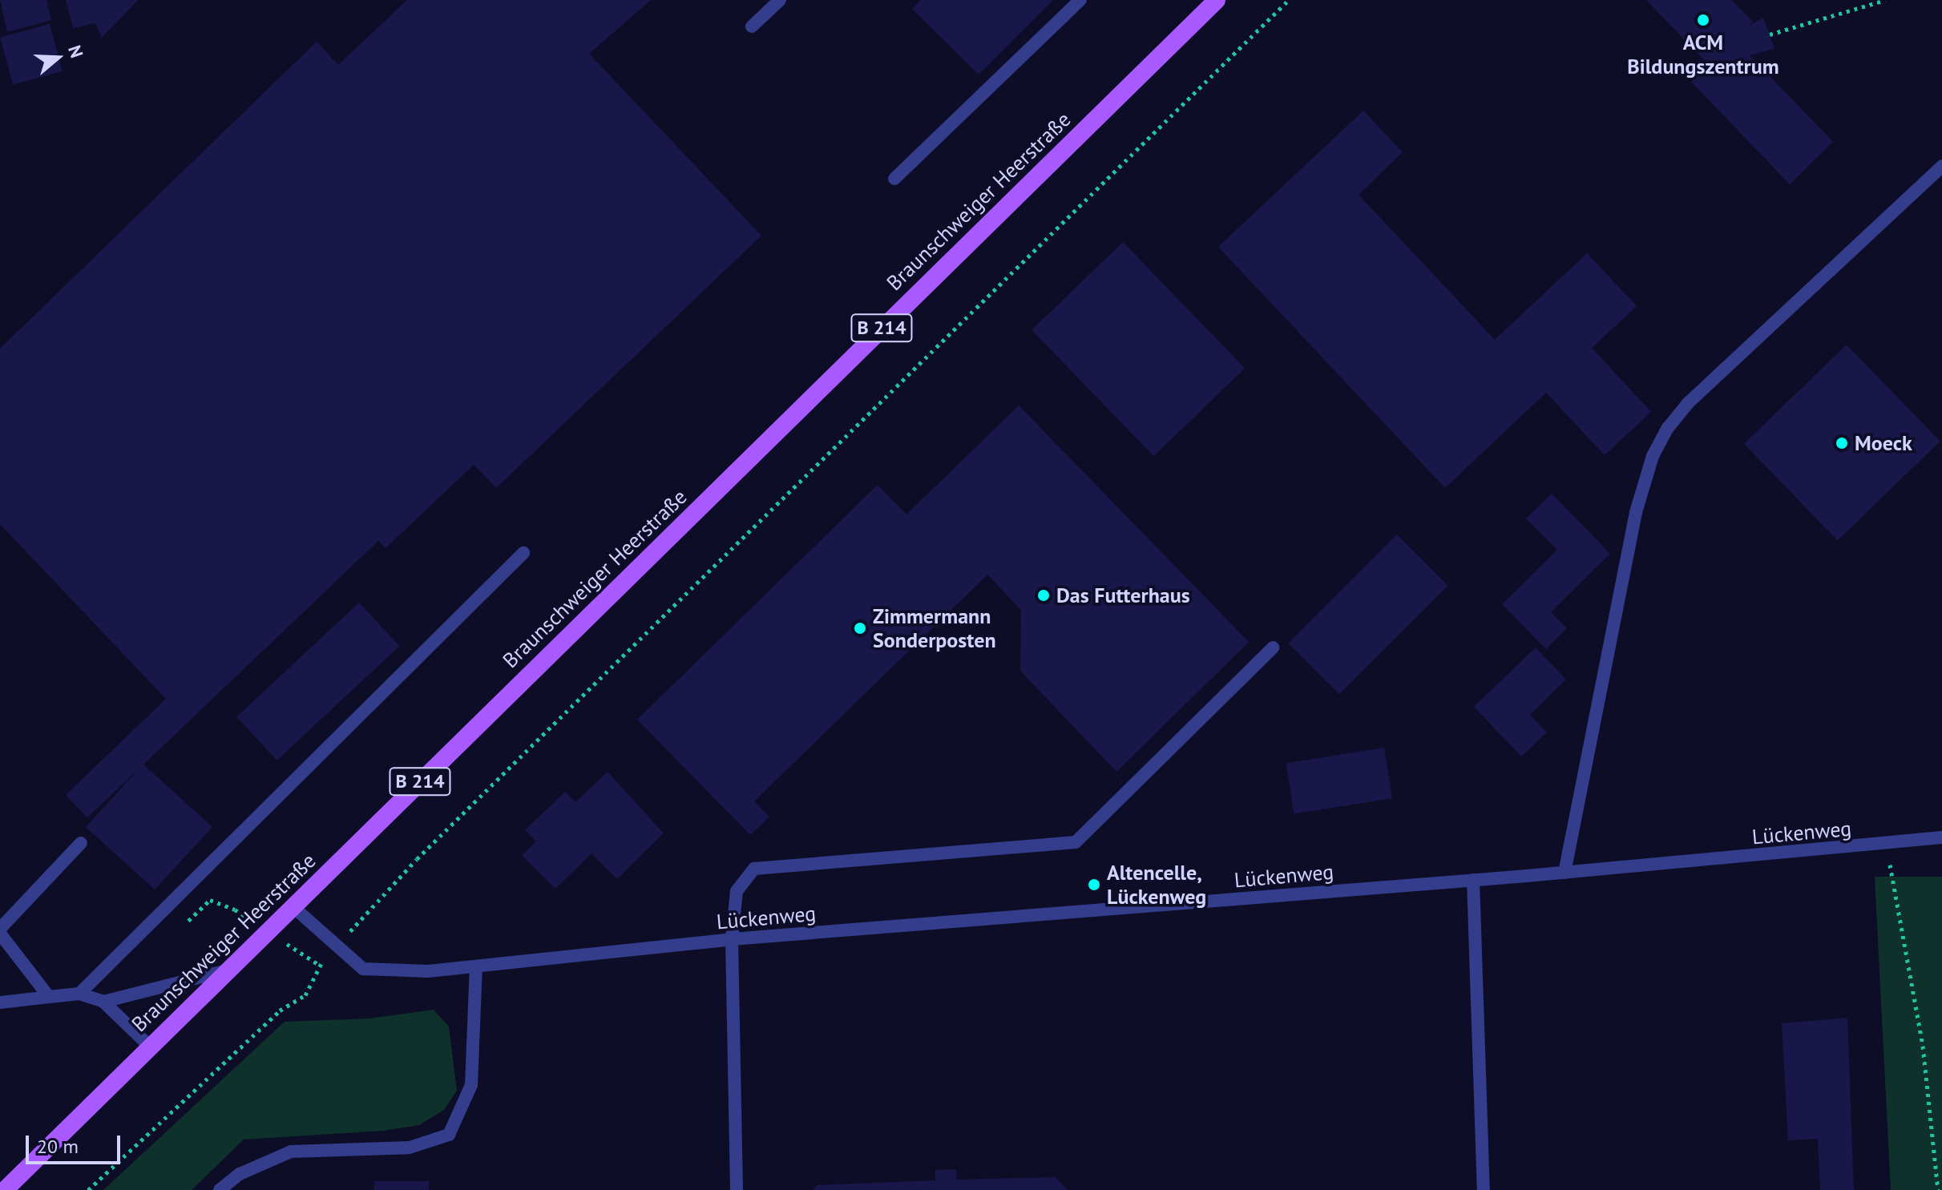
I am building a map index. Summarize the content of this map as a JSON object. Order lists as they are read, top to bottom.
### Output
{
  "streets": {
    "main road": ["Braunschweiger Heerstraße", "B 214"],
    "street": ["Lückenweg"]
  },
  "crossings": [
    ["Braunschweiger Heerstraße", "Lückenweg"]
  ],
  "places": [
    "ACM Bildungszentrum",
    "Moeck",
    "Das Futterhaus",
    "Zimmermann Sonderposten",
    "Altencelle, Lückenweg"
  ],
  "scale_bar": "20 m",
  "north": "right"
}
